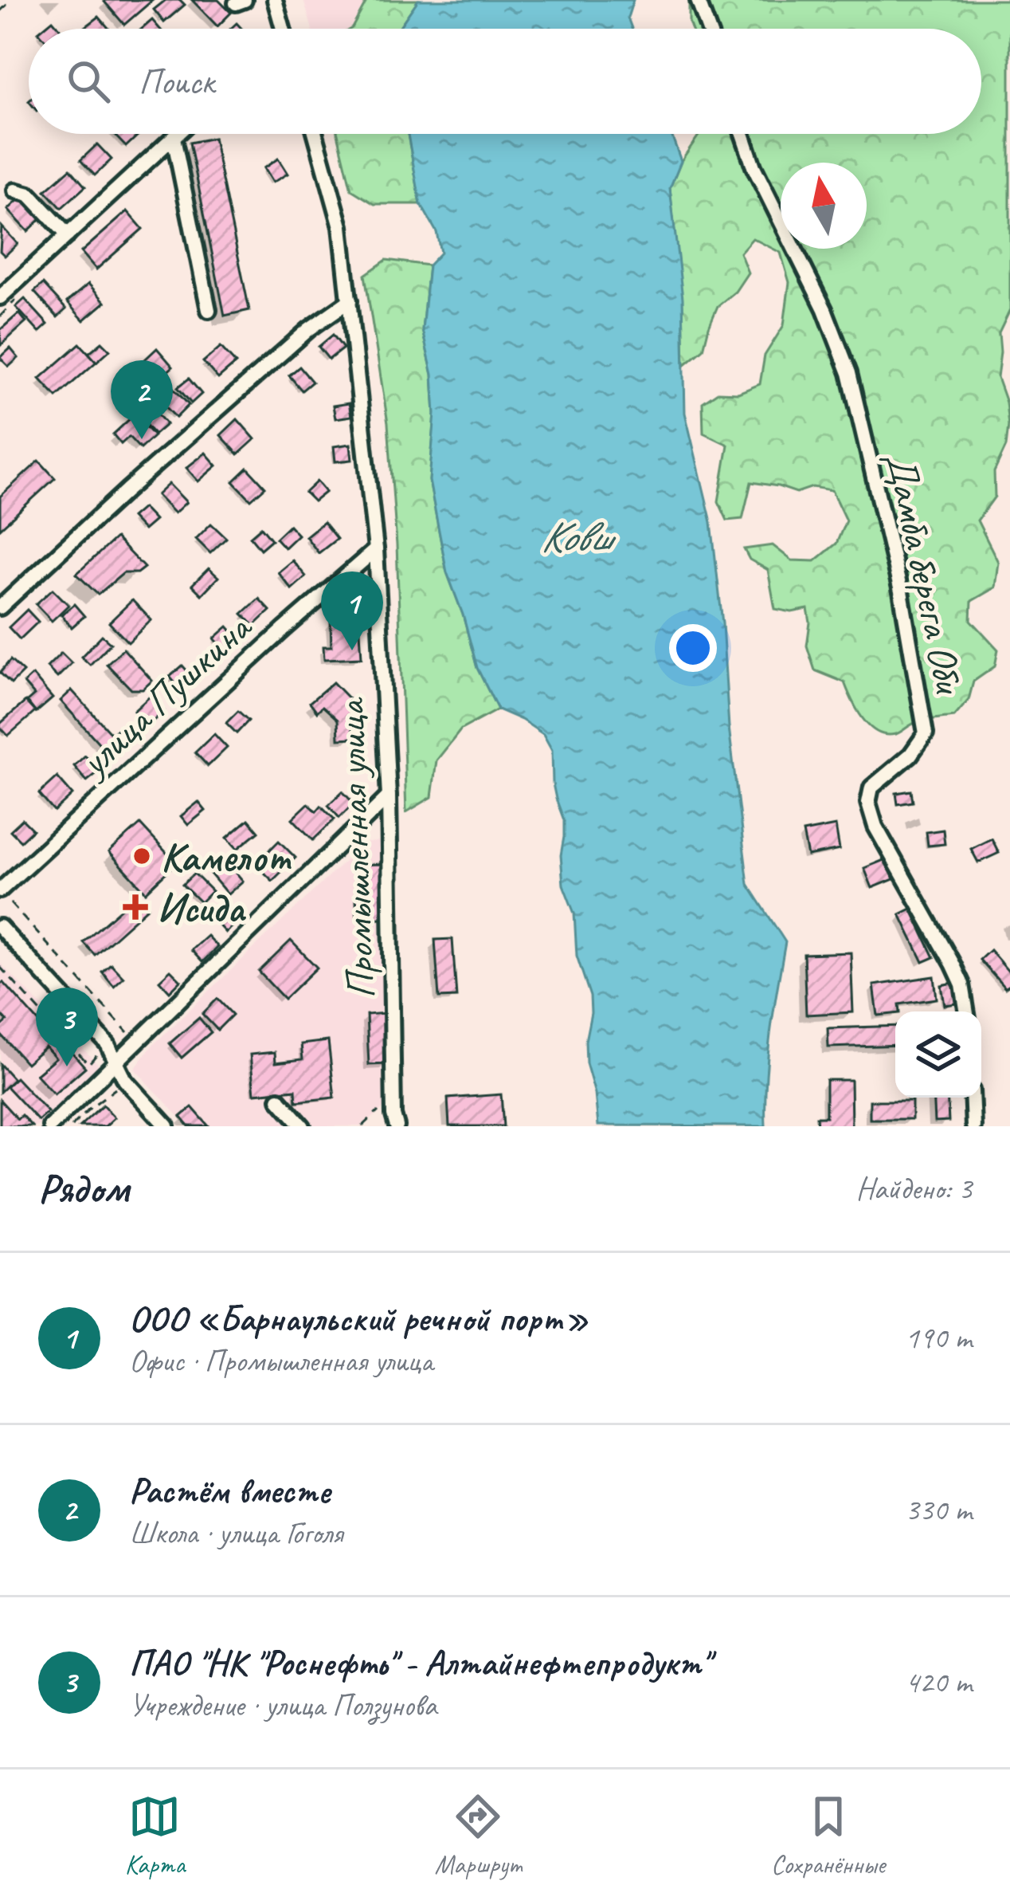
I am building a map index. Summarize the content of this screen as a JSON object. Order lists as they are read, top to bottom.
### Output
{
  "streets": {
    "street": ["Дамба берега Оби", "улица Пушкина", "Промышленная улица"]
  },
  "crossings": [
    ["улица Пушкина", "Промышленная улица"]
  ],
  "water": ["Ковш"],
  "places": {
    "other": ["Камелот"],
    "health": ["Исида"]
  },
  "north": "top",
  "page": {
    "search": "Поиск",
    "pins": ["2", "1", "3"],
    "heading": ["Рядом", "Найдено: 3"],
    "list": [
      {
        "mark": "1",
        "name": "ООО «Барнаульский речной порт»",
        "note": "Офис · Промышленная улица",
        "value": "190 m"
      },
      {
        "mark": "2",
        "name": "Растём вместе",
        "note": "Школа · улица Гоголя",
        "value": "330 m"
      },
      {
        "mark": "3",
        "name": "ПАО \"НК \"Роснефть\" - Алтайнефтепродукт\"",
        "note": "Учреждение · улица Ползунова",
        "value": "420 m"
      }
    ],
    "nav": ["Карта", "Маршрут", "Сохранённые"]
  }
}
